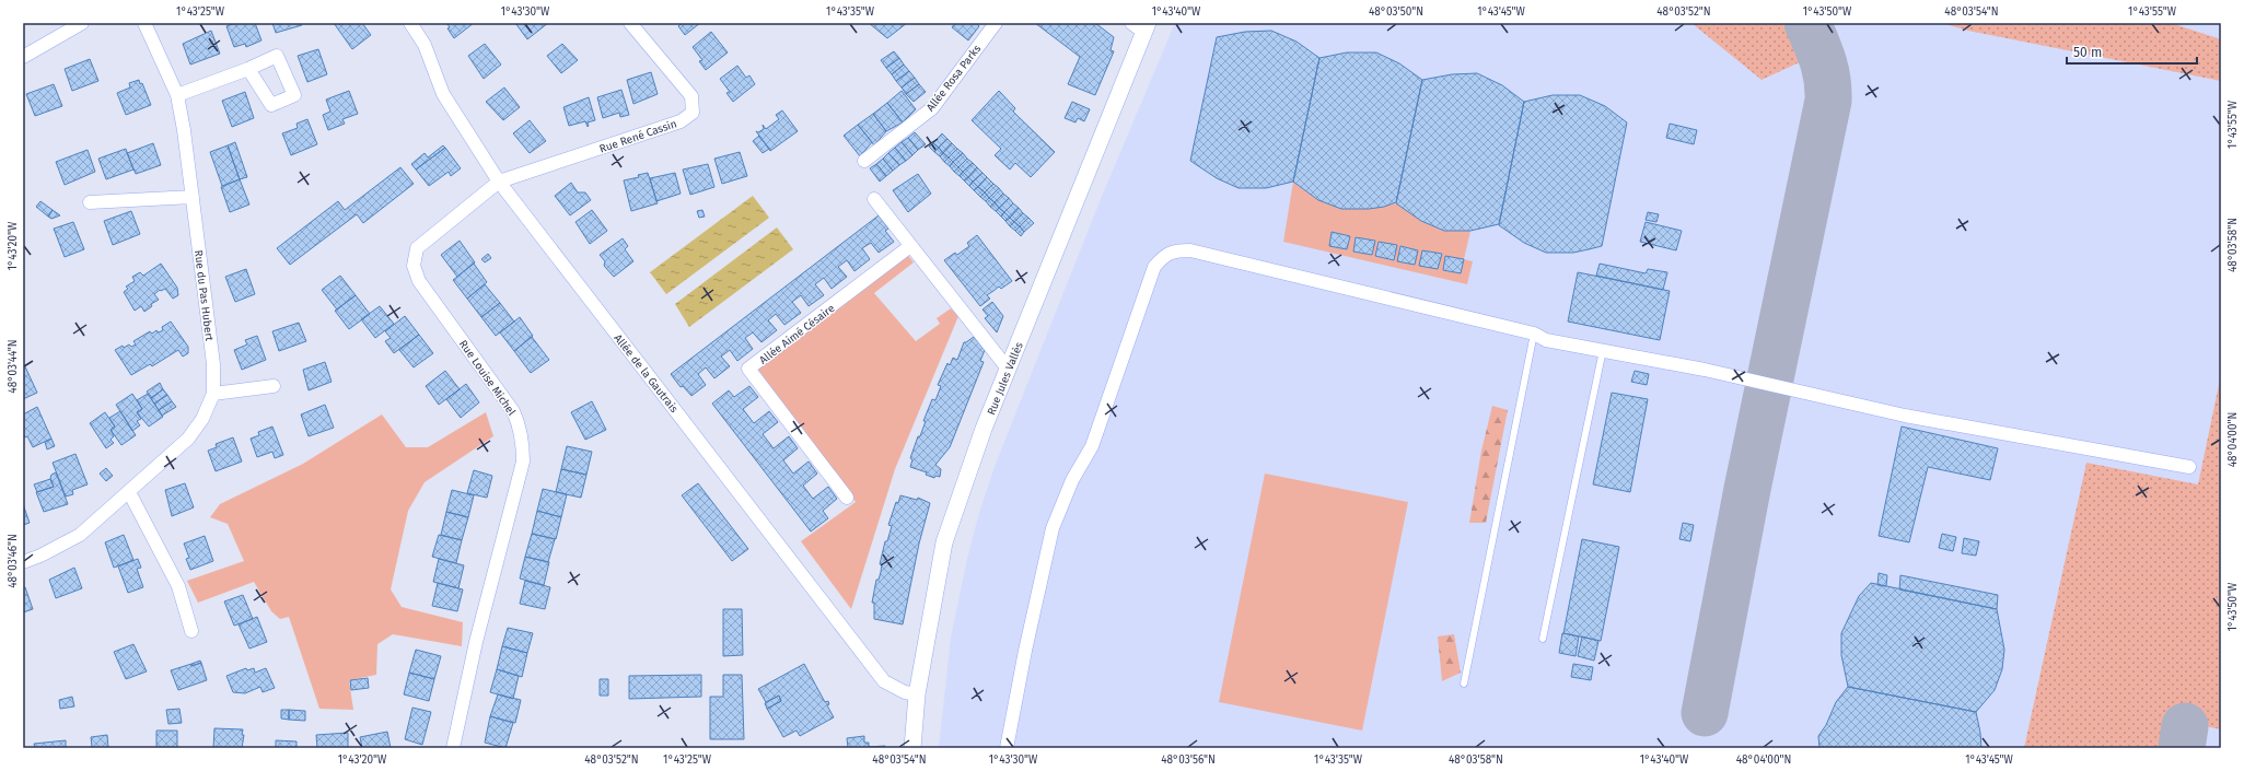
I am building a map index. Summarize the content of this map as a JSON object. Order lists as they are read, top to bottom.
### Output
{
  "streets": {
    "street": [
      "Allée Rosa Parks",
      "Rue René Cassin",
      "Rue du Pas Hubert",
      "Allée Aimé Césaire",
      "Allée de la Gautrais",
      "Rue Louise Michel",
      "Rue Jules Vallès"
    ]
  },
  "crossings": [
    ["Rue René Cassin", "Allée de la Gautrais"],
    ["Rue René Cassin", "Rue Louise Michel"],
    ["Allée de la Gautrais", "Rue Louise Michel"],
    ["Allée de la Gautrais", "Rue Jules Vallès"]
  ],
  "scale_bar": "50 m",
  "coordinates": [
    "1°43'25\"W",
    "1°43'30\"W",
    "1°43'35\"W",
    "1°43'40\"W",
    "48°03'50\"N",
    "1°43'45\"W",
    "48°03'52\"N",
    "1°43'50\"W",
    "48°03'54\"N",
    "1°43'55\"W",
    "48°03'58\"N",
    "1°43'20\"W",
    "48°03'44\"N",
    "48°04'00\"N",
    "48°03'46\"N",
    "48°03'56\"N"
  ]
}
